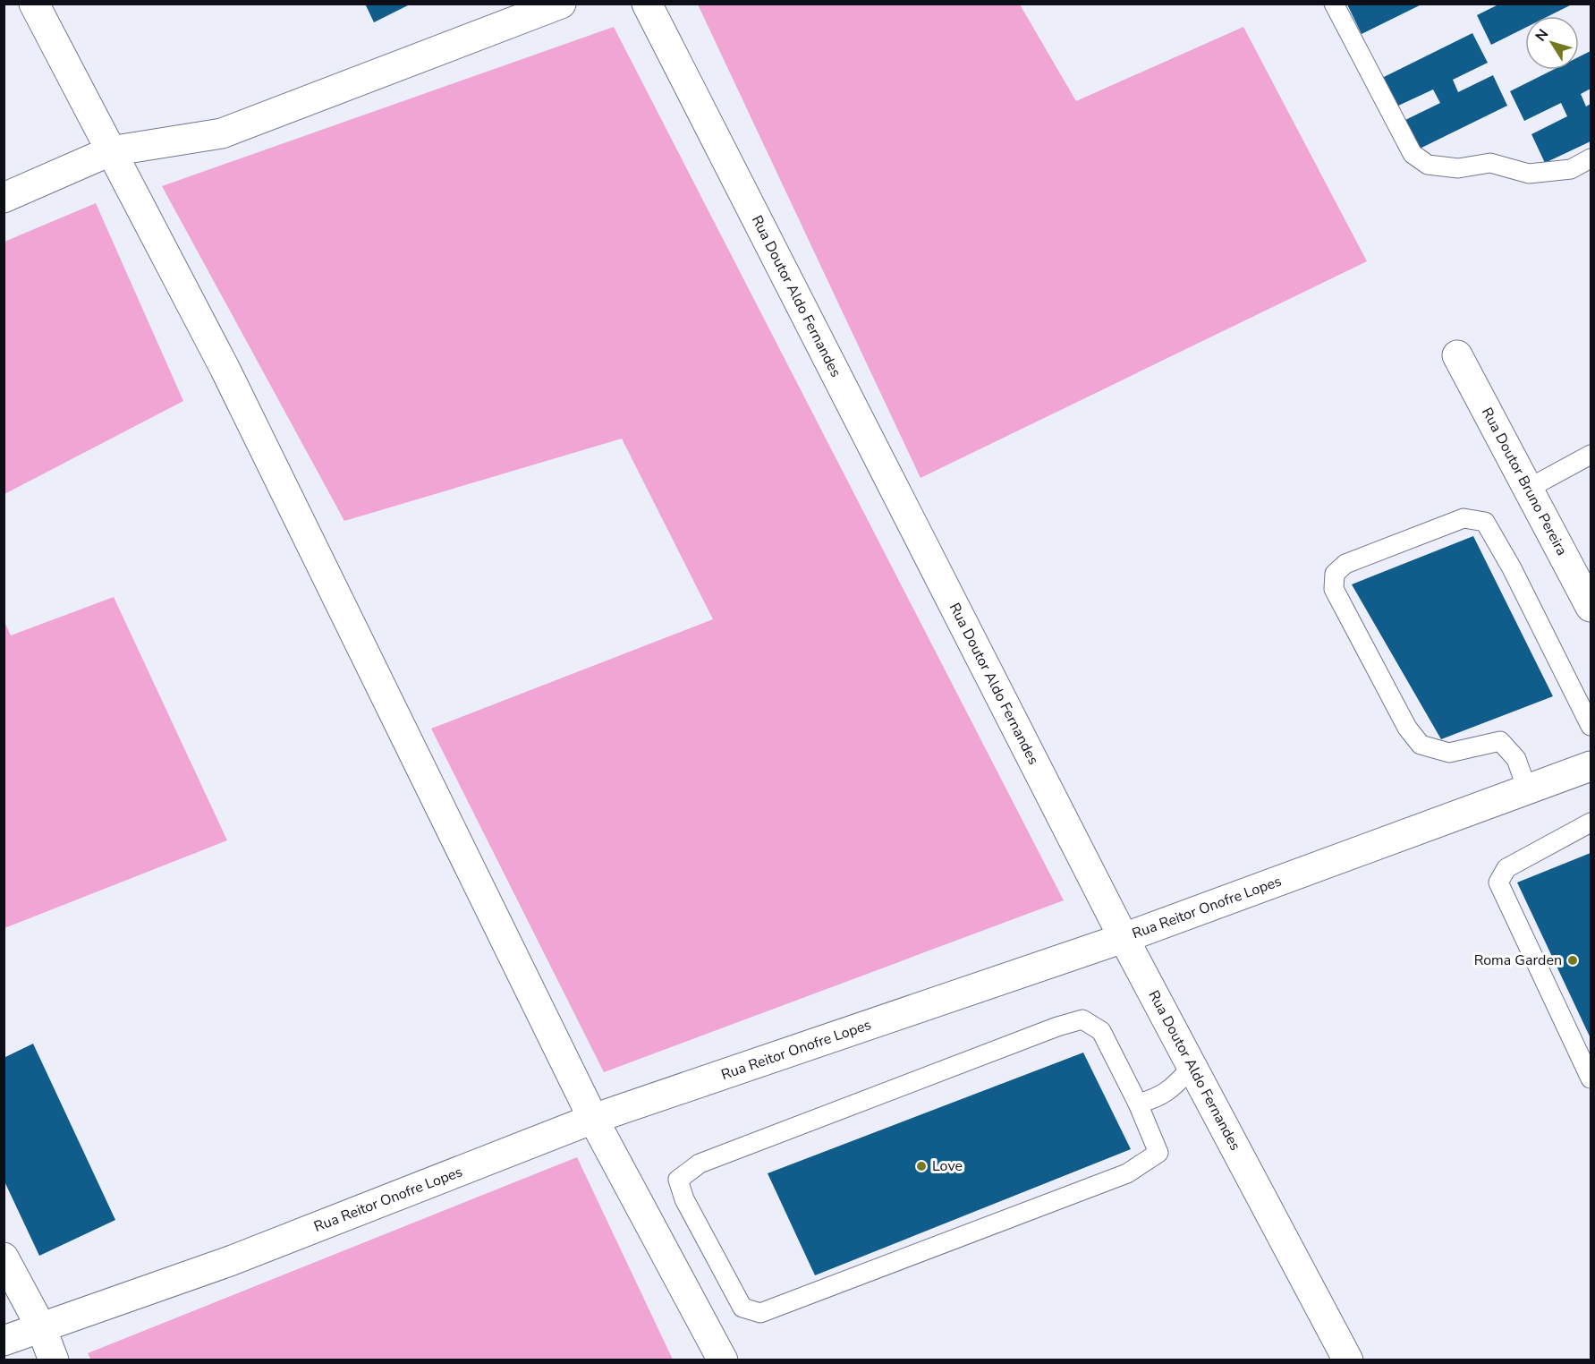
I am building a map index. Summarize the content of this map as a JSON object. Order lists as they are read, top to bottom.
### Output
{
  "streets": {
    "street": ["Rua Doutor Aldo Fernandes", "Rua Doutor Bruno Pereira", "Rua Reitor Onofre Lopes"]
  },
  "crossings": [
    ["Rua Doutor Aldo Fernandes", "Rua Reitor Onofre Lopes"]
  ],
  "places": ["Roma Garden", "Love"],
  "north": "top left"
}
